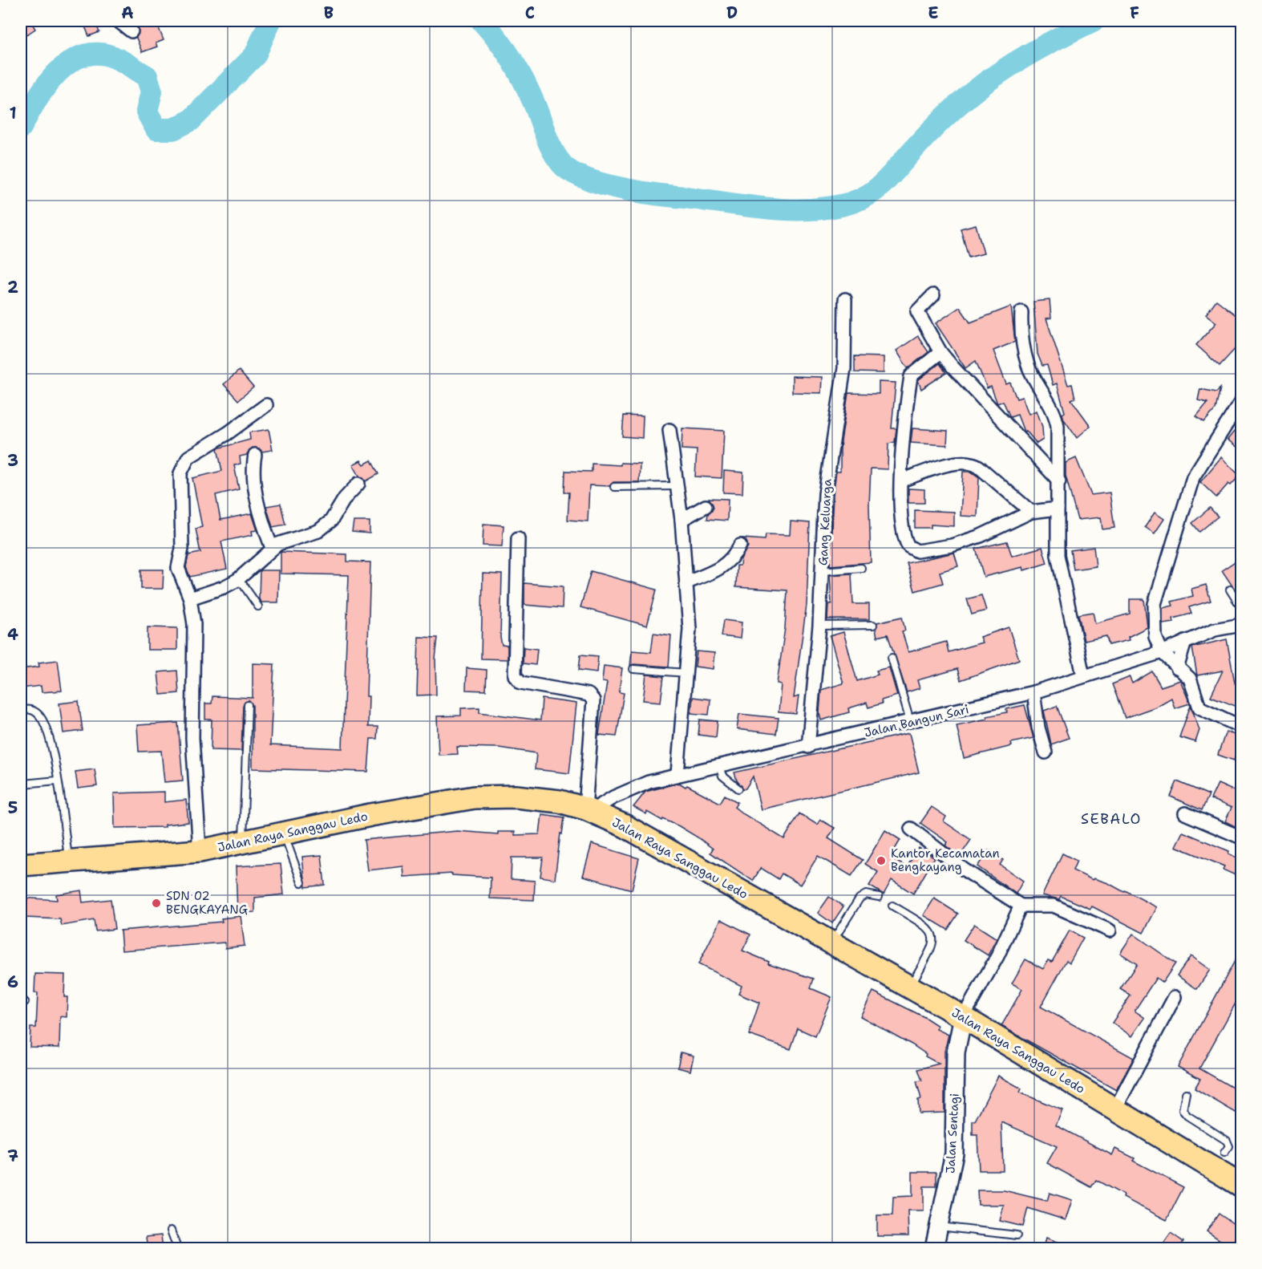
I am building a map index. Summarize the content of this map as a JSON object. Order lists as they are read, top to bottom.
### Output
{
  "streets": {
    "highway": ["Jalan Raya Sanggau Ledo"],
    "main road": ["Jalan Sentagi"],
    "street": ["Gang Keluarga", "Jalan Bangun Sari"]
  },
  "crossings": [
    ["Gang Keluarga", "Jalan Bangun Sari"],
    ["Jalan Bangun Sari", "Jalan Raya Sanggau Ledo"],
    ["Jalan Raya Sanggau Ledo", "Jalan Sentagi"]
  ],
  "districts": ["SEBALO"],
  "places": ["Kantor Kecamatan Bengkayang", "SDN 02 BENGKAYANG"],
  "grid": {
    "columns": [
      "A",
      "B",
      "C",
      "D",
      "E",
      "F"
    ],
    "rows": [
      "1",
      "2",
      "3",
      "4",
      "5",
      "6",
      "7"
    ]
  }
}
